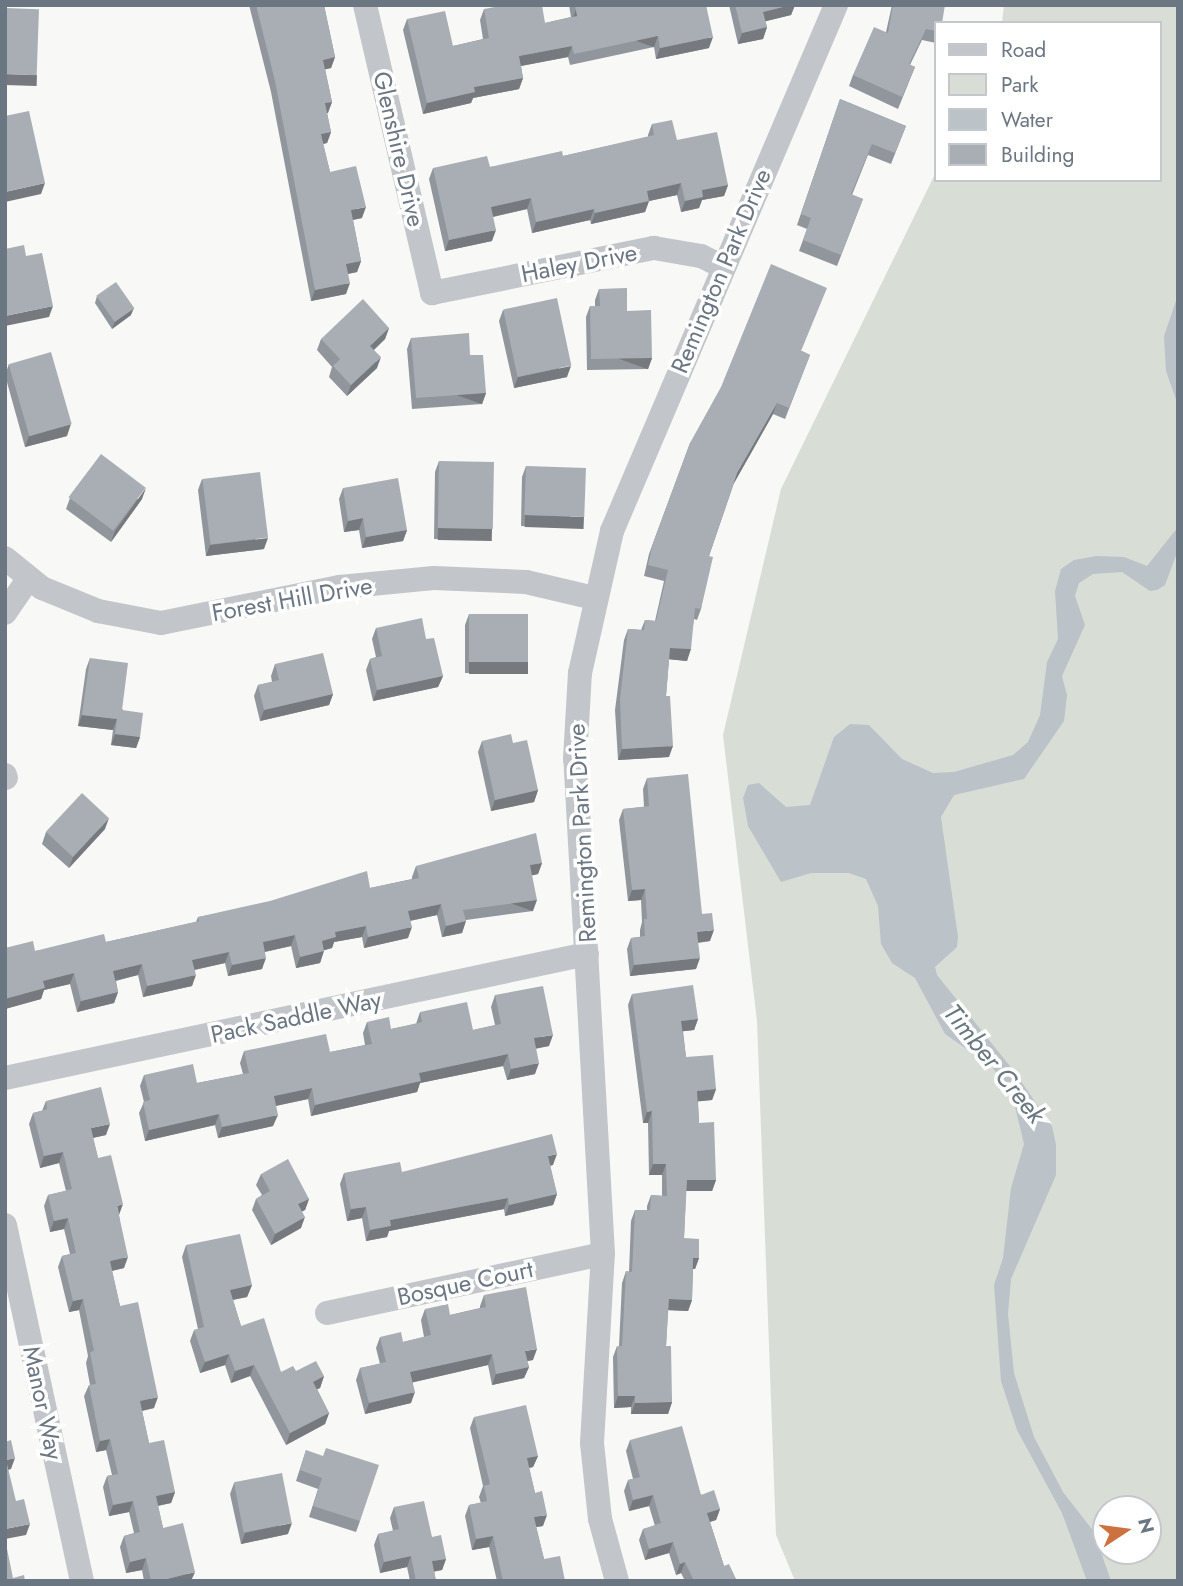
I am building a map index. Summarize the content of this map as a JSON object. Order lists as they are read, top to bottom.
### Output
{
  "streets": {
    "street": [
      "Glenshire Drive",
      "Haley Drive",
      "Remington Park Drive",
      "Forest Hill Drive",
      "Pack Saddle Way",
      "Bosque Court",
      "Manor Way"
    ]
  },
  "crossings": [
    ["Glenshire Drive", "Haley Drive"],
    ["Haley Drive", "Remington Park Drive"],
    ["Remington Park Drive", "Forest Hill Drive"],
    ["Remington Park Drive", "Pack Saddle Way"],
    ["Remington Park Drive", "Bosque Court"]
  ],
  "water": ["Timber Creek"],
  "legend": [
    "Road",
    "Park",
    "Water",
    "Building"
  ],
  "north": "right"
}
